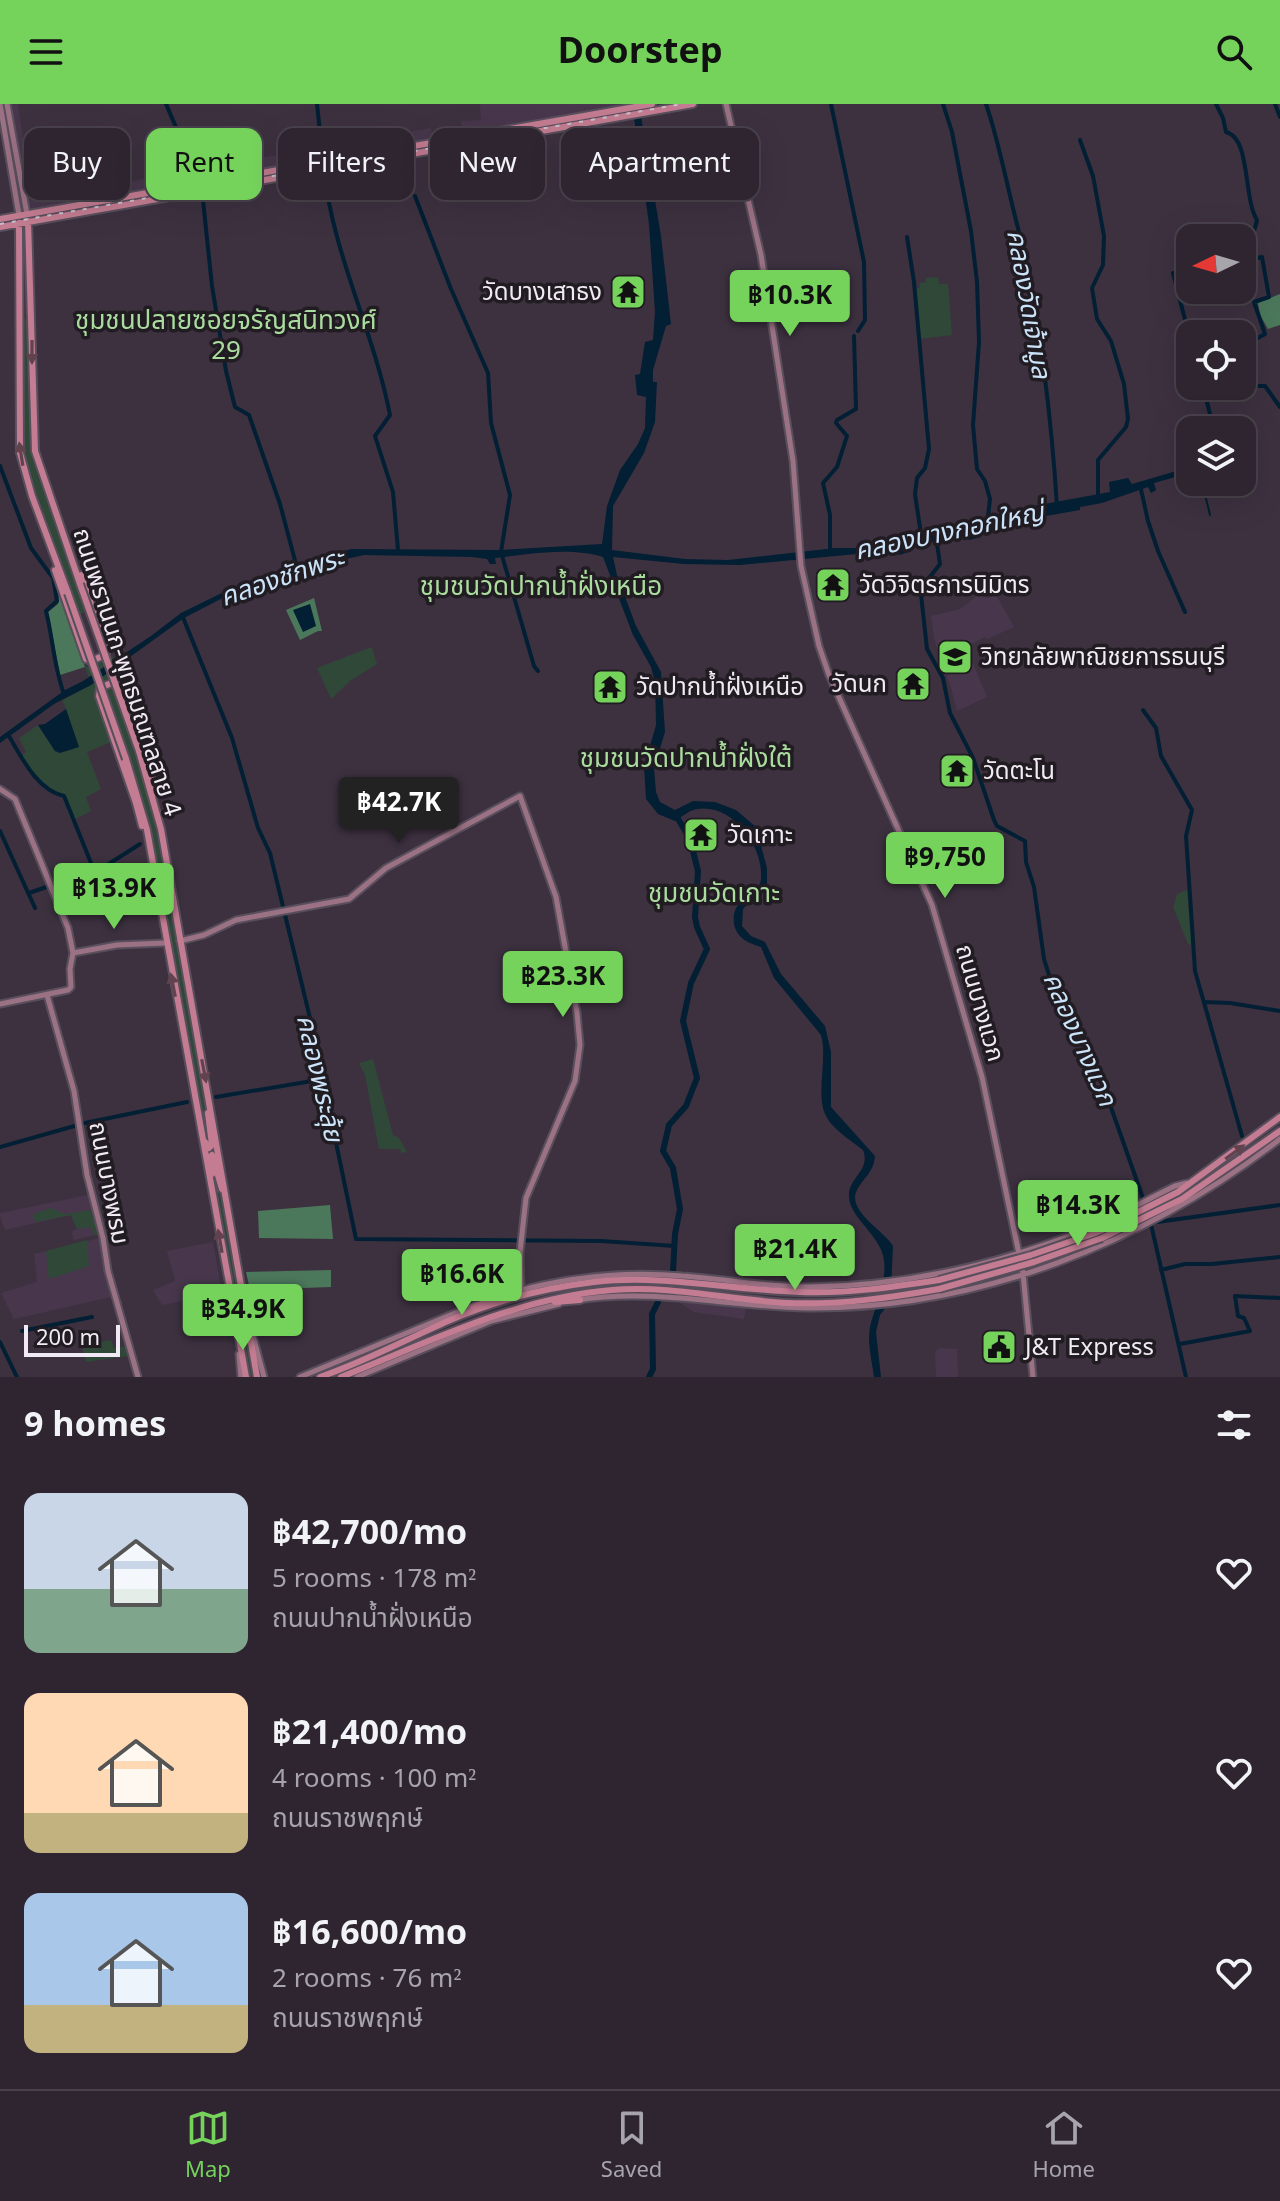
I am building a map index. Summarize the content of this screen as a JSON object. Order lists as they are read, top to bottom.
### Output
{
  "streets": {
    "main road": ["ถนนพรานนก-พุทธมณฑลสาย 4", "ถนนบางแวก", "ถนนบางพรม"]
  },
  "districts": [
    "ชุมชนปลายซอยจรัญสนิทวงศ์ 29",
    "ชุมชนวัดปากน้ำฝั่งเหนือ",
    "ชุมชนวัดปากน้ำฝั่งใต้",
    "ชุมชนวัดเกาะ"
  ],
  "water": [
    "คลองวัดเจ้ามูล",
    "คลองบางกอกใหญ่",
    "คลองชักพระ",
    "คลองบางแวก",
    "คลองพระลุ้ย"
  ],
  "places": {
    "temple": [
      "วัดบางเสาธง",
      "วัดวิจิตรการนิมิตร",
      "วัดนก",
      "วัดปากน้ำฝั่งเหนือ",
      "วัดตะโน",
      "วัดเกาะ"
    ],
    "school or university": ["วิทยาลัยพาณิชยการธนบุรี"],
    "public building": ["J&T Express"]
  },
  "scale_bar": "200 m",
  "north": "left",
  "page": {
    "header": "Doorstep",
    "chip": [
      "Buy",
      "Rent",
      "Filters",
      "New",
      "Apartment"
    ],
    "price": [
      "฿10.3K",
      "฿42.7K",
      "฿9,750",
      "฿13.9K",
      "฿23.3K",
      "฿14.3K",
      "฿21.4K",
      "฿16.6K",
      "฿34.9K"
    ],
    "scale": "200 m",
    "heading": "9 homes",
    "list": [
      {
        "name": "฿42,700/mo",
        "note": "5 rooms · 178 m² · ถนนปากน้ำฝั่งเหนือ"
      },
      {
        "name": "฿21,400/mo",
        "note": "4 rooms · 100 m² · ถนนราชพฤกษ์"
      },
      {
        "name": "฿16,600/mo",
        "note": "2 rooms · 76 m² · ถนนราชพฤกษ์"
      }
    ],
    "tabs": ["Map", "Saved", "Home"]
  }
}
